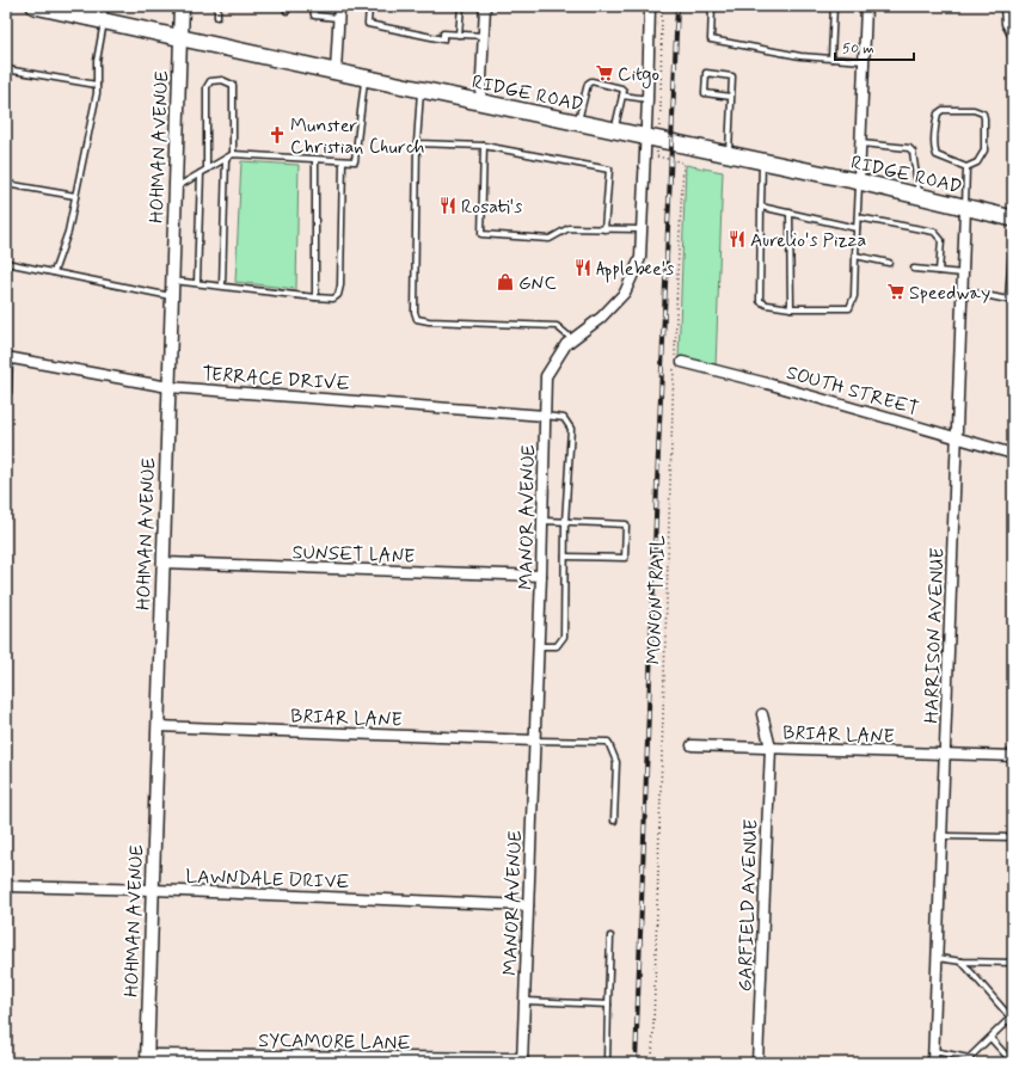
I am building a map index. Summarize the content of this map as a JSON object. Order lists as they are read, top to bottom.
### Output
{
  "streets": {
    "main road": ["RIDGE ROAD", "HOHMAN AVENUE"],
    "street": [
      "TERRACE DRIVE",
      "SOUTH STREET",
      "MANOR AVENUE",
      "SUNSET LANE",
      "HARRISON AVENUE",
      "BRIAR LANE",
      "LAWNDALE DRIVE",
      "GARFIELD AVENUE",
      "SYCAMORE LANE"
    ],
    "path": ["MONON TRAIL"]
  },
  "crossings": [
    ["RIDGE ROAD", "HOHMAN AVENUE"],
    ["RIDGE ROAD", "MANOR AVENUE"],
    ["RIDGE ROAD", "HARRISON AVENUE"],
    ["HOHMAN AVENUE", "TERRACE DRIVE"],
    ["HOHMAN AVENUE", "SUNSET LANE"],
    ["HOHMAN AVENUE", "BRIAR LANE"],
    ["HOHMAN AVENUE", "LAWNDALE DRIVE"],
    ["HOHMAN AVENUE", "SYCAMORE LANE"],
    ["TERRACE DRIVE", "MANOR AVENUE"],
    ["SOUTH STREET", "HARRISON AVENUE"],
    ["MANOR AVENUE", "SUNSET LANE"],
    ["MANOR AVENUE", "BRIAR LANE"],
    ["MANOR AVENUE", "LAWNDALE DRIVE"],
    ["MANOR AVENUE", "SYCAMORE LANE"],
    ["HARRISON AVENUE", "BRIAR LANE"],
    ["BRIAR LANE", "GARFIELD AVENUE"]
  ],
  "places": {
    "supermarket": ["Citgo", "Speedway"],
    "church": ["Munster Christian Church"],
    "restaurant": ["Rosati's", "Aurelio's Pizza", "Applebee's"],
    "shop": ["GNC"]
  },
  "scale_bar": "50 m"
}
